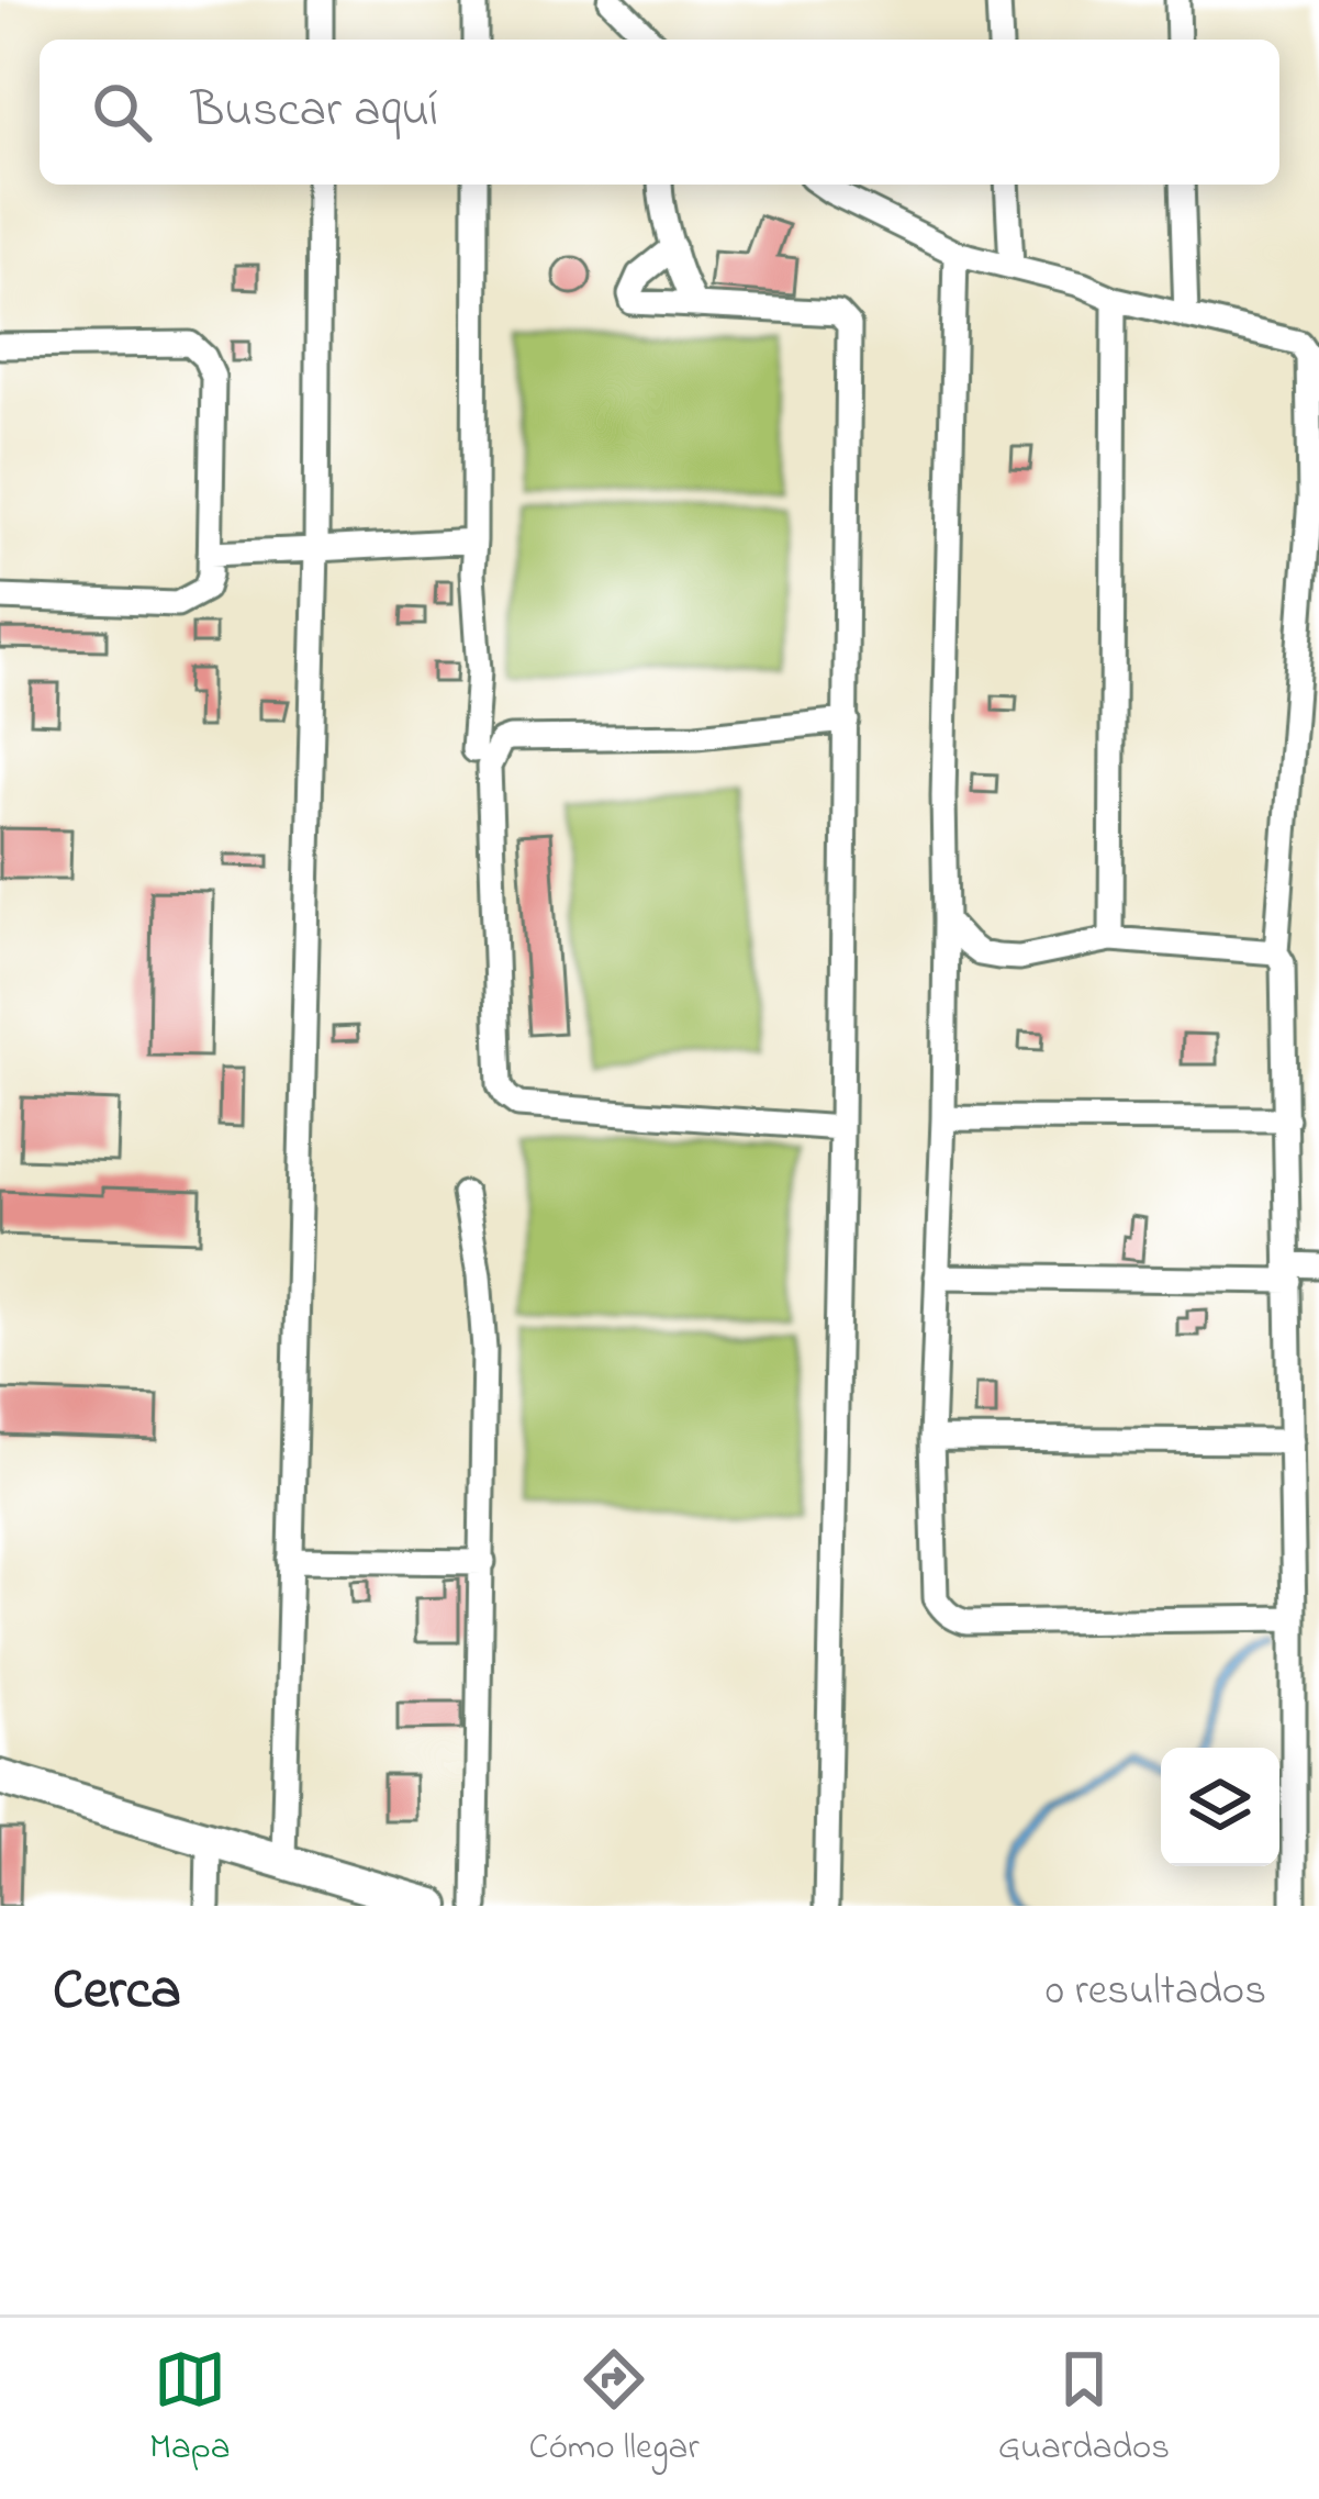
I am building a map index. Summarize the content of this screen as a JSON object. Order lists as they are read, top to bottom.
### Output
{
  "page": {
    "search": "Buscar aquí",
    "heading": ["Cerca", "0 resultados"],
    "nav": ["Mapa", "Cómo llegar", "Guardados"]
  }
}
